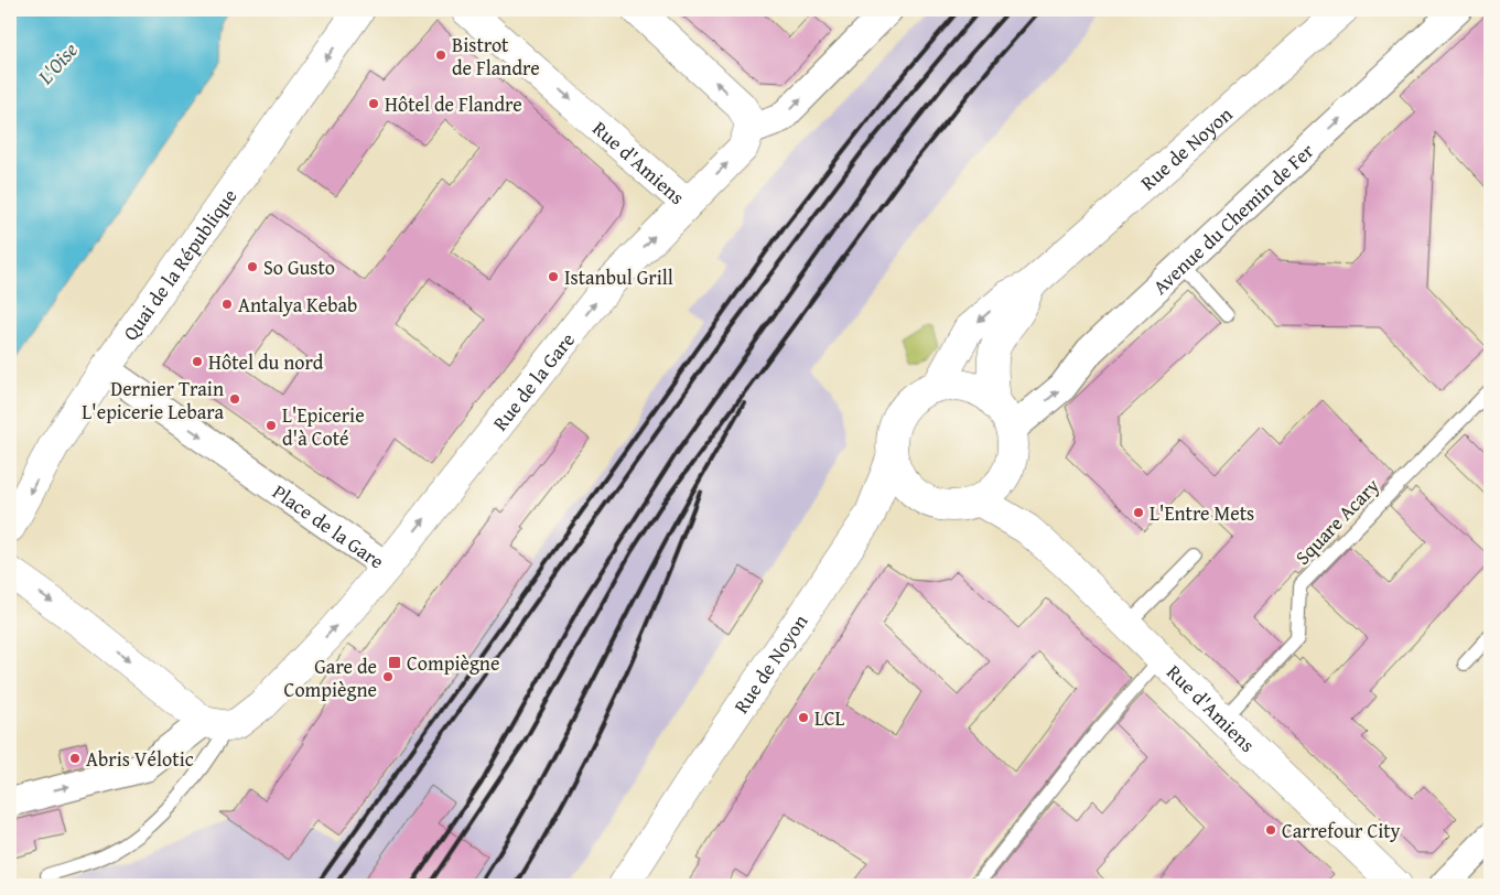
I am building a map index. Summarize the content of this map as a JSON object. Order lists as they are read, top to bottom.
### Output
{
  "streets": {
    "main road": [
      "Rue de Noyon",
      "Rue d'Amiens",
      "Quai de la République",
      "Rue de la Gare",
      "Place de la Gare"
    ],
    "street": ["Avenue du Chemin de Fer"],
    "lane": ["Square Acary"]
  },
  "crossings": [
    ["Rue de Noyon", "Rue d'Amiens"],
    ["Rue de Noyon", "Avenue du Chemin de Fer"],
    ["Rue d'Amiens", "Avenue du Chemin de Fer"],
    ["Rue d'Amiens", "Rue de la Gare"],
    ["Rue d'Amiens", "Square Acary"],
    ["Quai de la République", "Place de la Gare"],
    ["Rue de la Gare", "Place de la Gare"]
  ],
  "one_way": ["Avenue du Chemin de Fer", "Quai de la République", "Rue de la Gare"],
  "water": ["L'Oise"],
  "places": {
    "other": [
      "Bistrot de Flandre",
      "Hôtel de Flandre",
      "So Gusto",
      "Istanbul Grill",
      "Antalya Kebab",
      "Hôtel du nord",
      "Dernier Train L'epicerie Lebara",
      "L'Epicerie d'à Coté",
      "L'Entre Mets",
      "Gare de Compiègne",
      "LCL",
      "Abris Vélotic",
      "Carrefour City"
    ],
    "transit": ["Compiègne"]
  }
}
